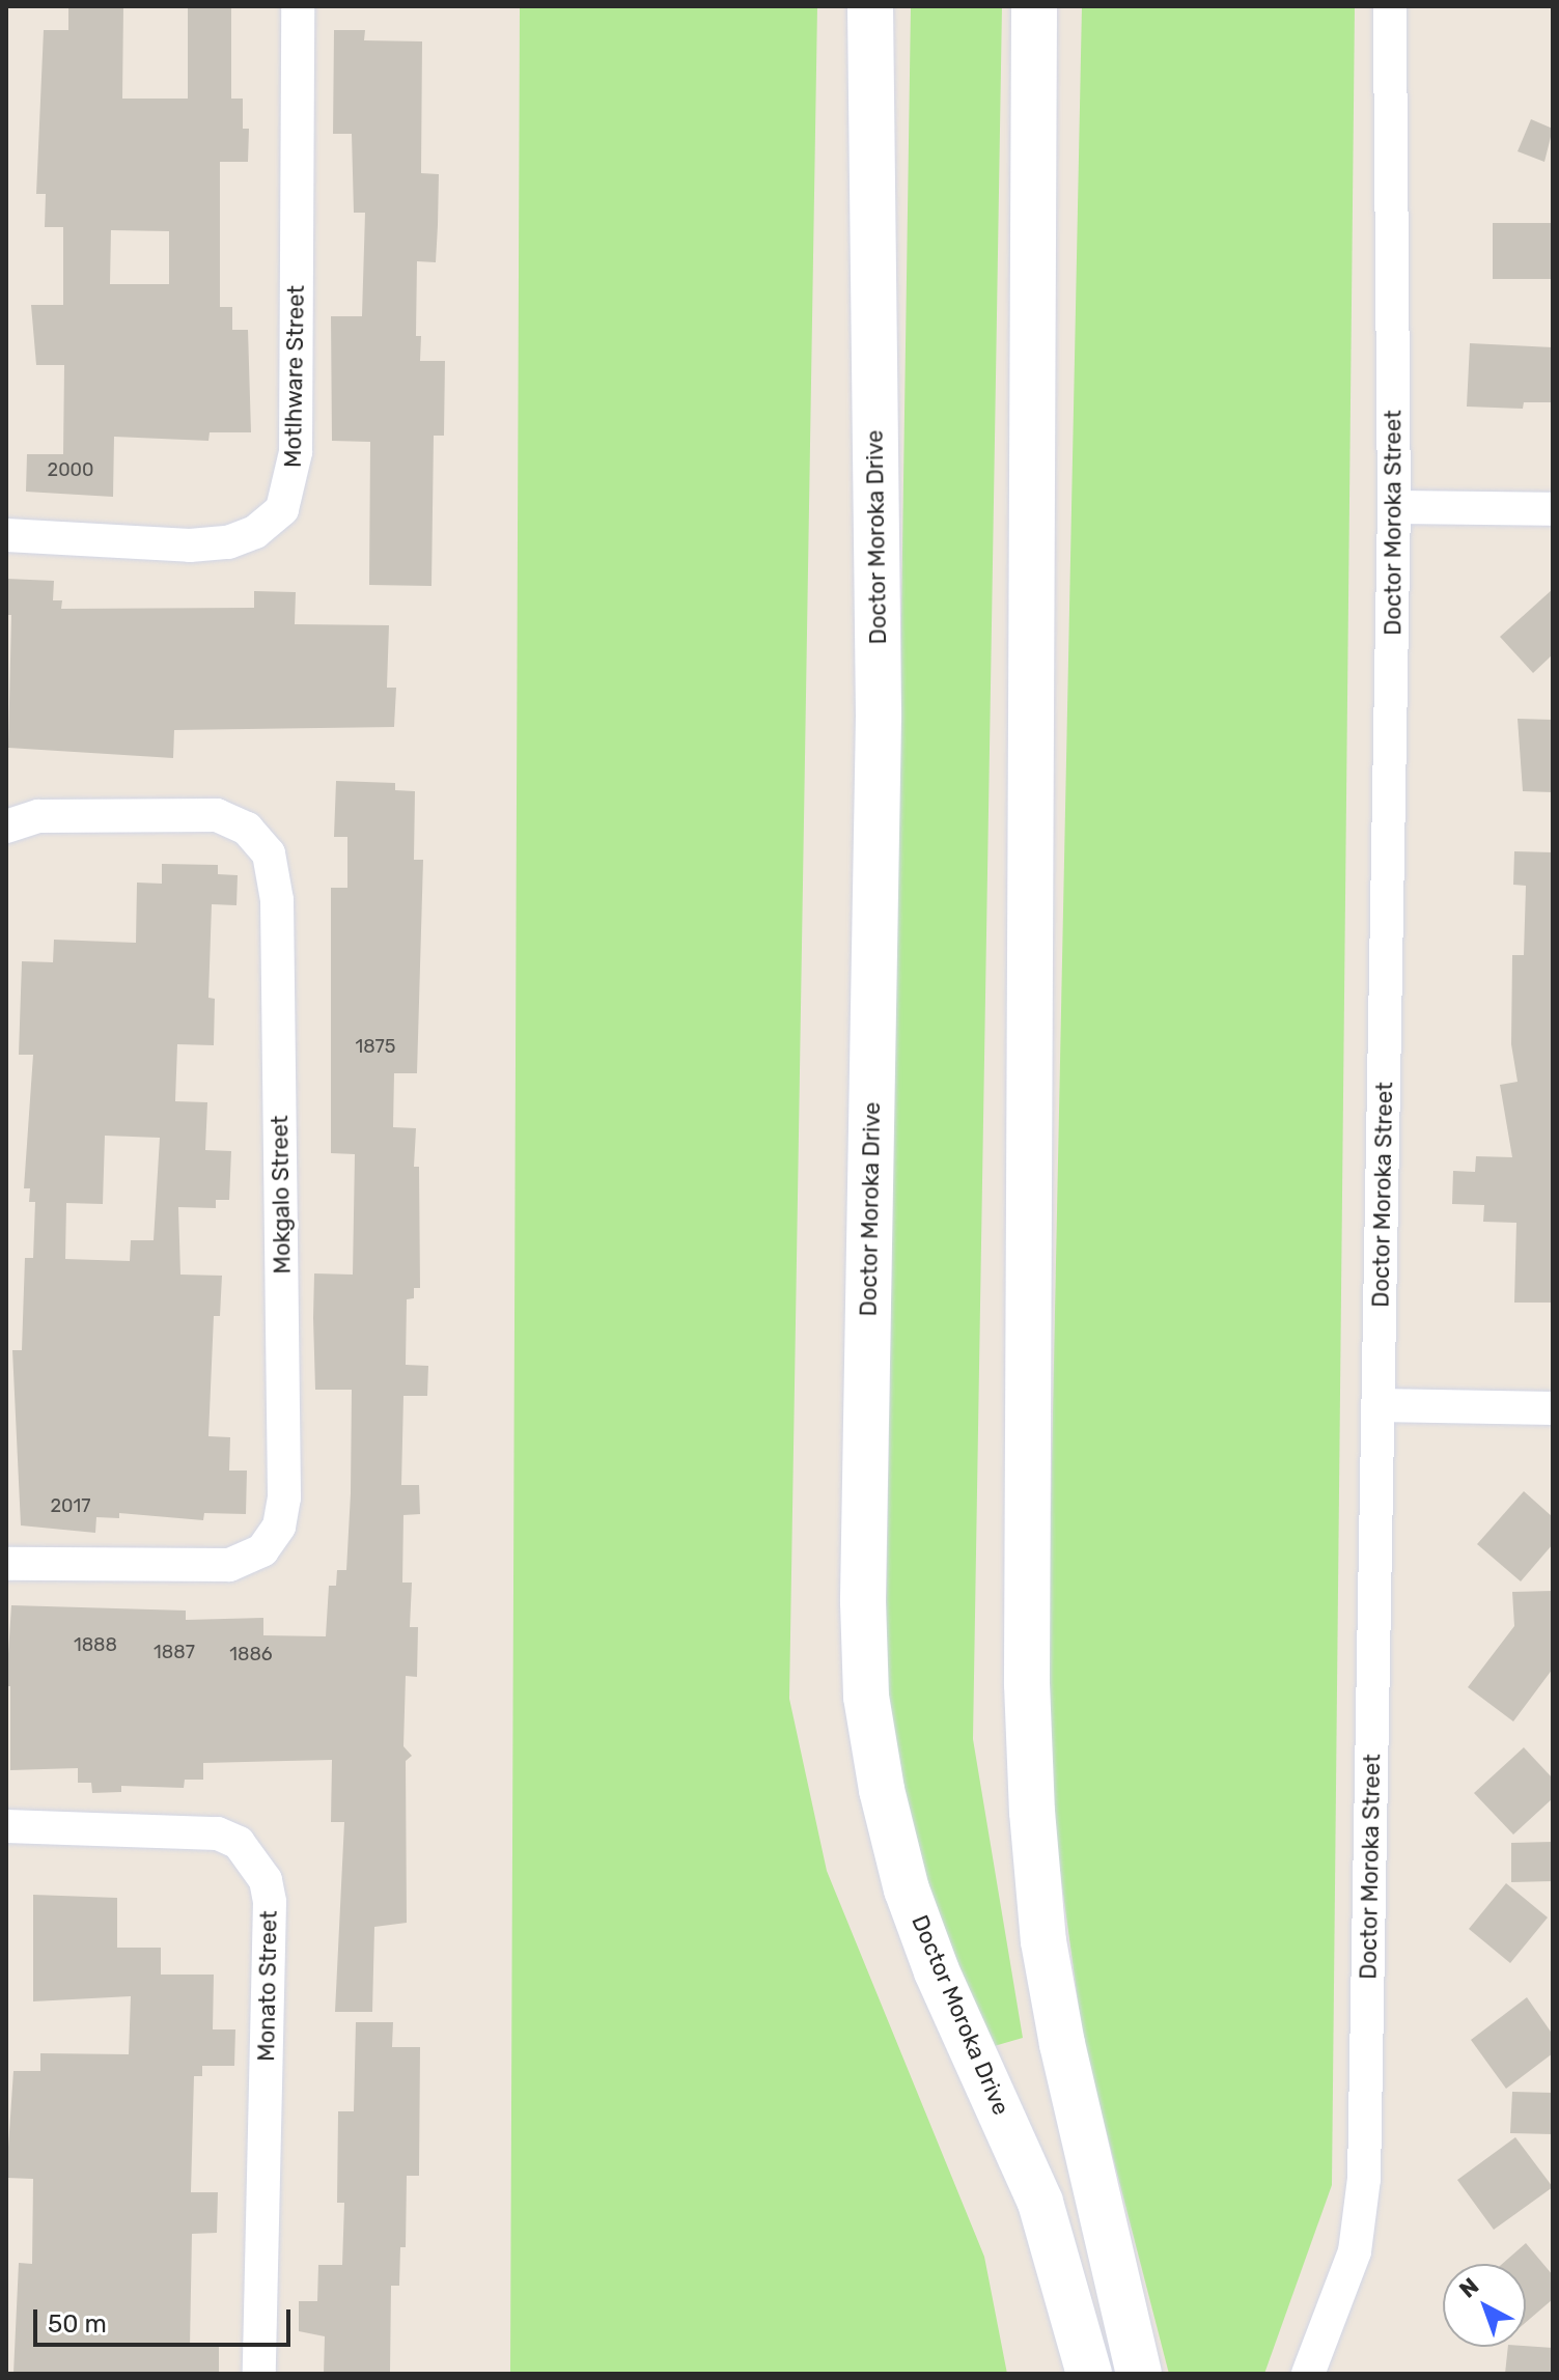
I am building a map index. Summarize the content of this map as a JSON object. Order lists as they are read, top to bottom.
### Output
{
  "streets": {
    "street": [
      "Motlhware Street",
      "Doctor Moroka Street",
      "Doctor Moroka Drive",
      "Mokgalo Street",
      "Monato Street"
    ]
  },
  "house_numbers": [
    "2000",
    "1875",
    "2017",
    "1888",
    "1887",
    "1886"
  ],
  "scale_bar": "50 m",
  "north": "top left"
}
